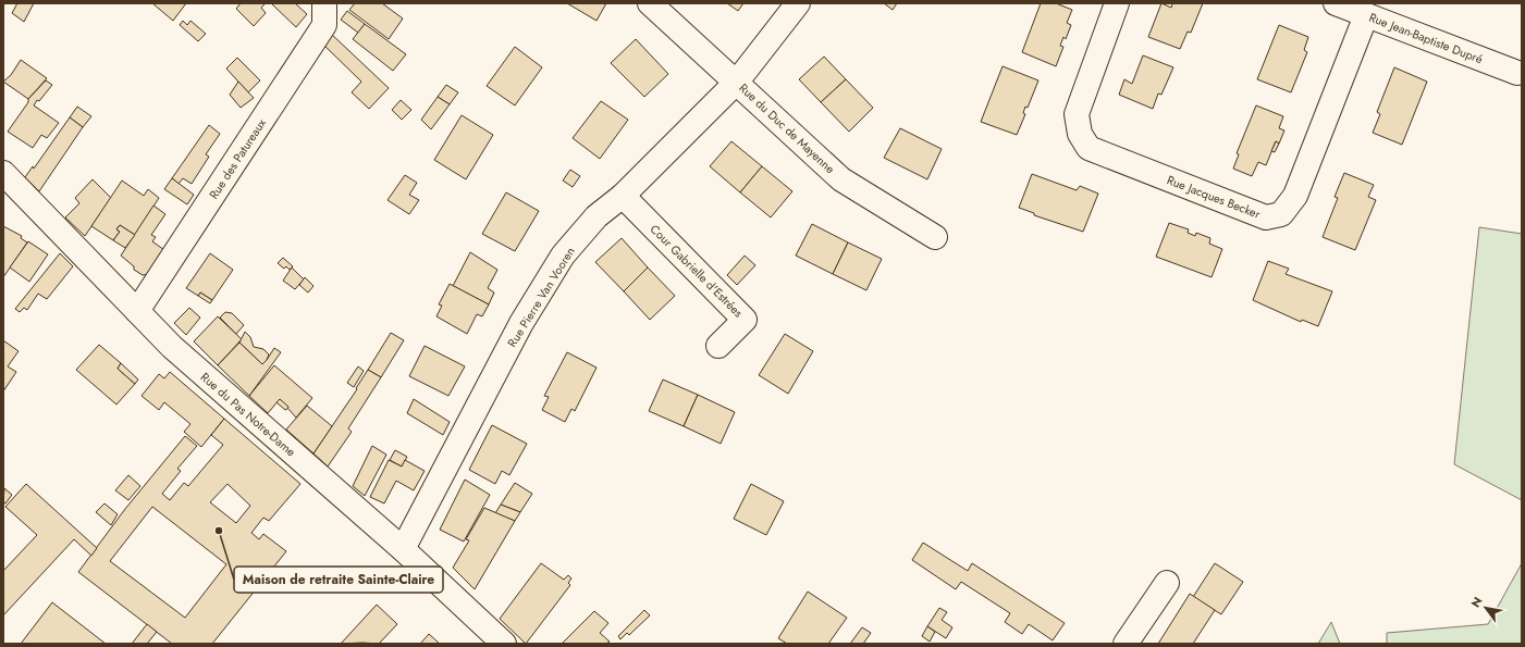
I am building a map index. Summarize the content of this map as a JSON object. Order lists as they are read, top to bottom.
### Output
{
  "streets": {
    "street": [
      "Rue Jean-Baptiste Dupré",
      "Rue du Duc de Mayenne",
      "Rue des Patureaux",
      "Rue Jacques Becker",
      "Cour Gabrielle d'Estrées",
      "Rue Pierre Van Vooren",
      "Rue du Pas Notre-Dame"
    ]
  },
  "crossings": [
    ["Rue Jean-Baptiste Dupré", "Rue Jacques Becker"],
    ["Rue du Duc de Mayenne", "Rue Pierre Van Vooren"],
    ["Rue des Patureaux", "Rue du Pas Notre-Dame"],
    ["Cour Gabrielle d'Estrées", "Rue Pierre Van Vooren"],
    ["Rue Pierre Van Vooren", "Rue du Pas Notre-Dame"]
  ],
  "places": ["Maison de retraite Sainte-Claire"],
  "north": "top left"
}
